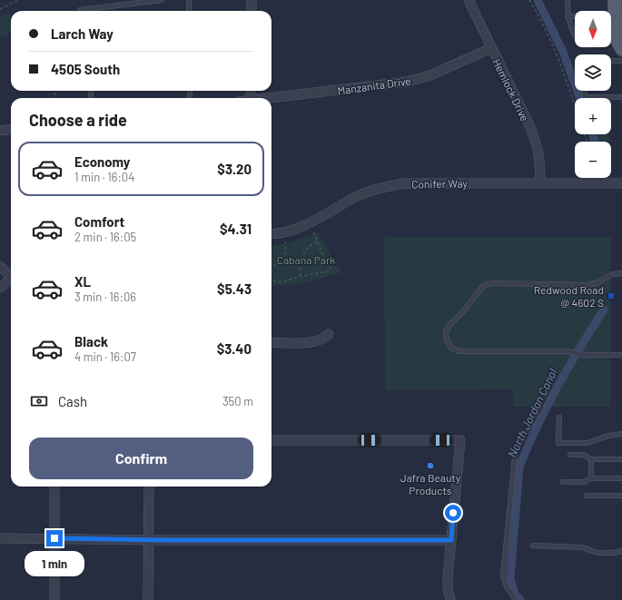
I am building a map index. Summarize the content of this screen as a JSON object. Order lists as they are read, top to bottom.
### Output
{
  "streets": {
    "street": ["Manzanita Drive", "Hemlock Drive", "Conifer Way"]
  },
  "crossings": [
    ["Manzanita Drive", "Hemlock Drive"],
    ["Hemlock Drive", "Conifer Way"]
  ],
  "water": ["North Jordan Canal"],
  "parks": ["Cabana Park"],
  "places": {
    "transit": ["Redwood Road @ 4602 S"],
    "other": ["Jafra Beauty Products"]
  },
  "north": "bottom",
  "page": {
    "map_buttons": ["+", "−"],
    "banner": ["Larch Way", "4505 South"],
    "heading": "Choose a ride",
    "list": [
      {
        "name": "Economy",
        "note": "1 min · 16:04",
        "value": "$3.20"
      },
      {
        "name": "Comfort",
        "note": "2 min · 16:05",
        "value": "$4.31"
      },
      {
        "name": "XL",
        "note": "3 min · 16:06",
        "value": "$5.43"
      },
      {
        "name": "Black",
        "note": "4 min · 16:07",
        "value": "$3.40"
      }
    ],
    "pay": ["Cash", "350 m"],
    "buttons": "Confirm",
    "bubble": "1 min"
  }
}
